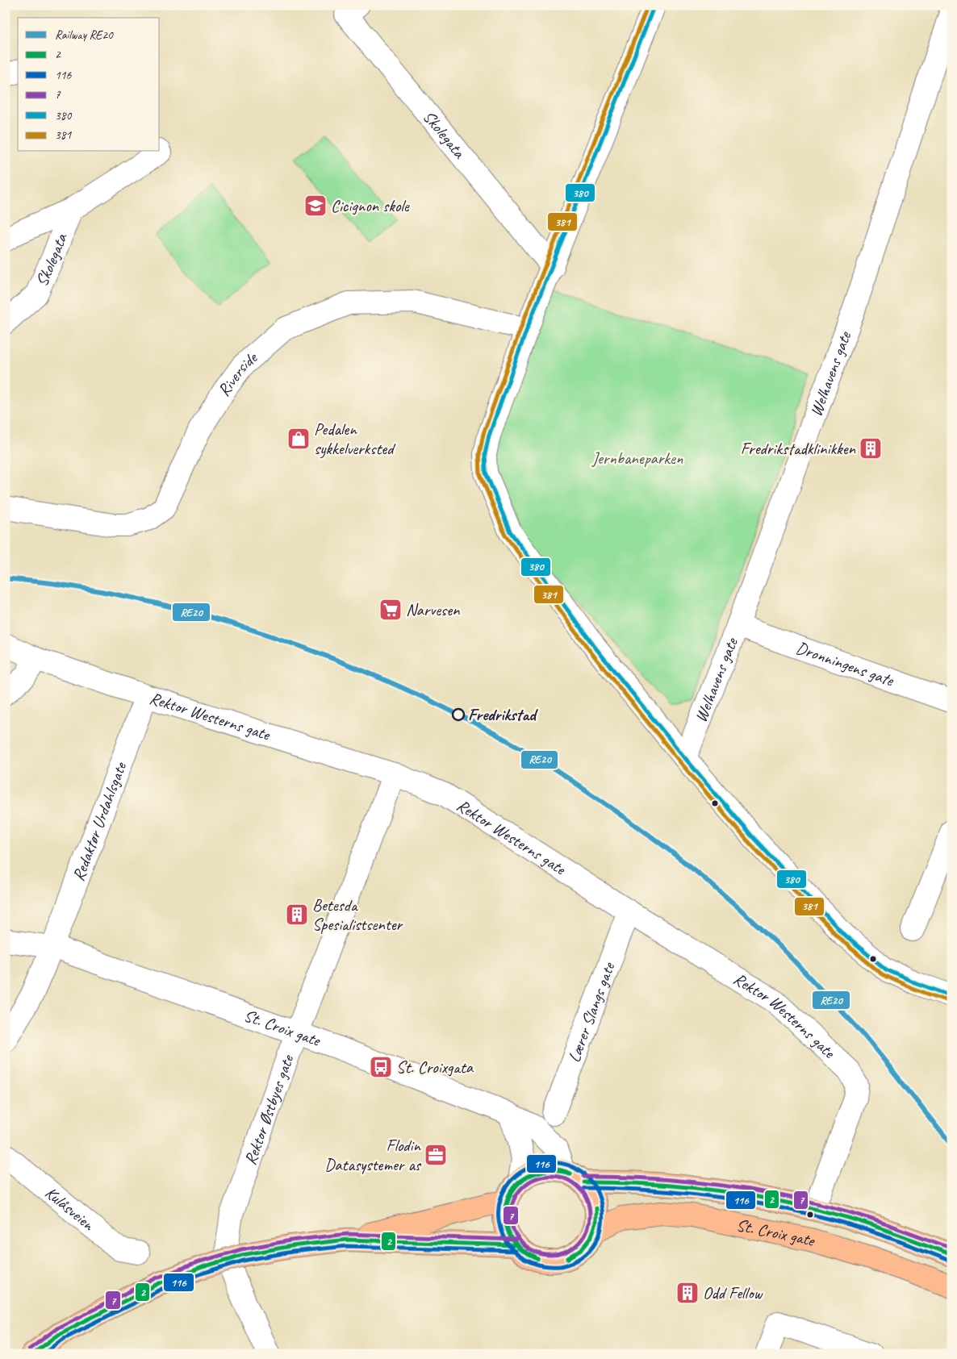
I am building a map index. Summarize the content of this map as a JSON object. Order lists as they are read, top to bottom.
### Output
{
  "streets": {
    "highway": ["St. Croix gate"],
    "street": [
      "Skolegata",
      "Welhavens gate",
      "Riverside",
      "Dronningens gate",
      "Rektor Westerns gate",
      "Redaktør Urdahlsgate",
      "Lærer Slangs gate",
      "Rektor Østbyes gate",
      "Kulåsveien"
    ]
  },
  "crossings": [
    ["Welhavens gate", "Dronningens gate"],
    ["Rektor Westerns gate", "Redaktør Urdahlsgate"],
    ["Rektor Westerns gate", "Lærer Slangs gate"],
    ["Rektor Westerns gate", "Rektor Østbyes gate"],
    ["Redaktør Urdahlsgate", "St. Croix gate"],
    ["St. Croix gate", "Rektor Østbyes gate"]
  ],
  "parks": ["Jernbaneparken"],
  "places": {
    "school or university": ["Cicignon skole"],
    "shop": ["Pedalen sykkelverksted"],
    "building": ["Fredrikstadklinikken", "Betesda Spesialistsenter", "Odd Fellow"],
    "supermarket": ["Narvesen"],
    "other": ["Fredrikstad"],
    "bus stop": ["St. Croixgata"],
    "office": ["Flodin Datasystemer as"]
  },
  "lines": [
    "transit line 380",
    "transit line 381",
    "rail line RE20",
    "transit line 116",
    "transit line 2",
    "transit line 7"
  ],
  "legend": [
    "Railway RE20",
    "2",
    "116",
    "7",
    "380",
    "381"
  ]
}
